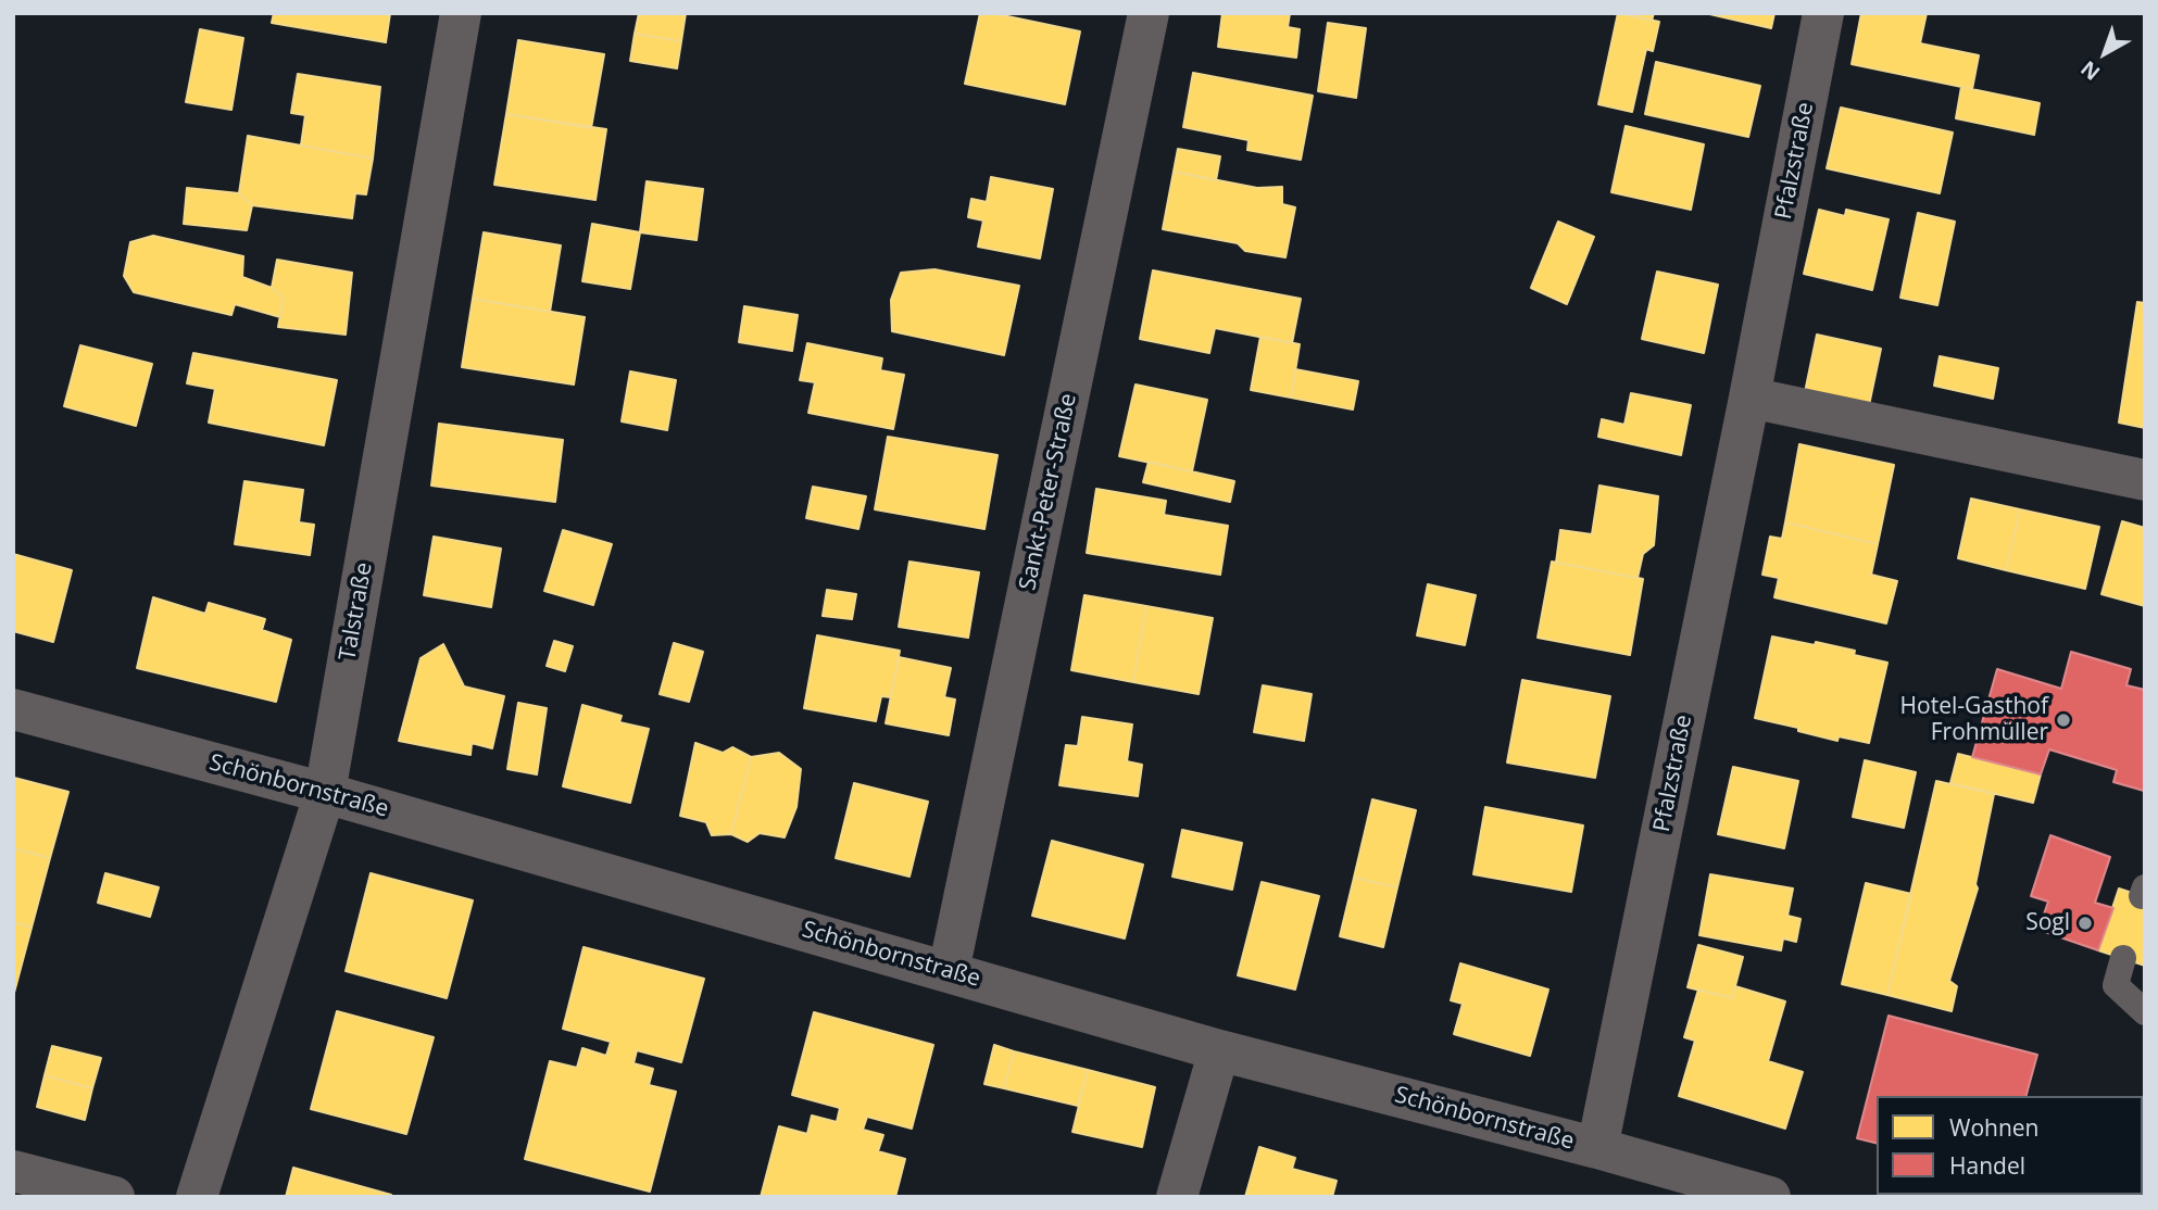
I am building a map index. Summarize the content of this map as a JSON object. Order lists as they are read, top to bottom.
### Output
{
  "streets": {
    "street": [
      "Pfalzstraße",
      "Sankt-Peter-Straße",
      "Talstraße",
      "Schönbornstraße"
    ]
  },
  "crossings": [
    ["Pfalzstraße", "Schönbornstraße"],
    ["Sankt-Peter-Straße", "Schönbornstraße"],
    ["Talstraße", "Schönbornstraße"]
  ],
  "places": ["Hotel-Gasthof Frohmüller", "Sogl"],
  "legend": ["Wohnen", "Handel"],
  "north": "bottom left"
}
